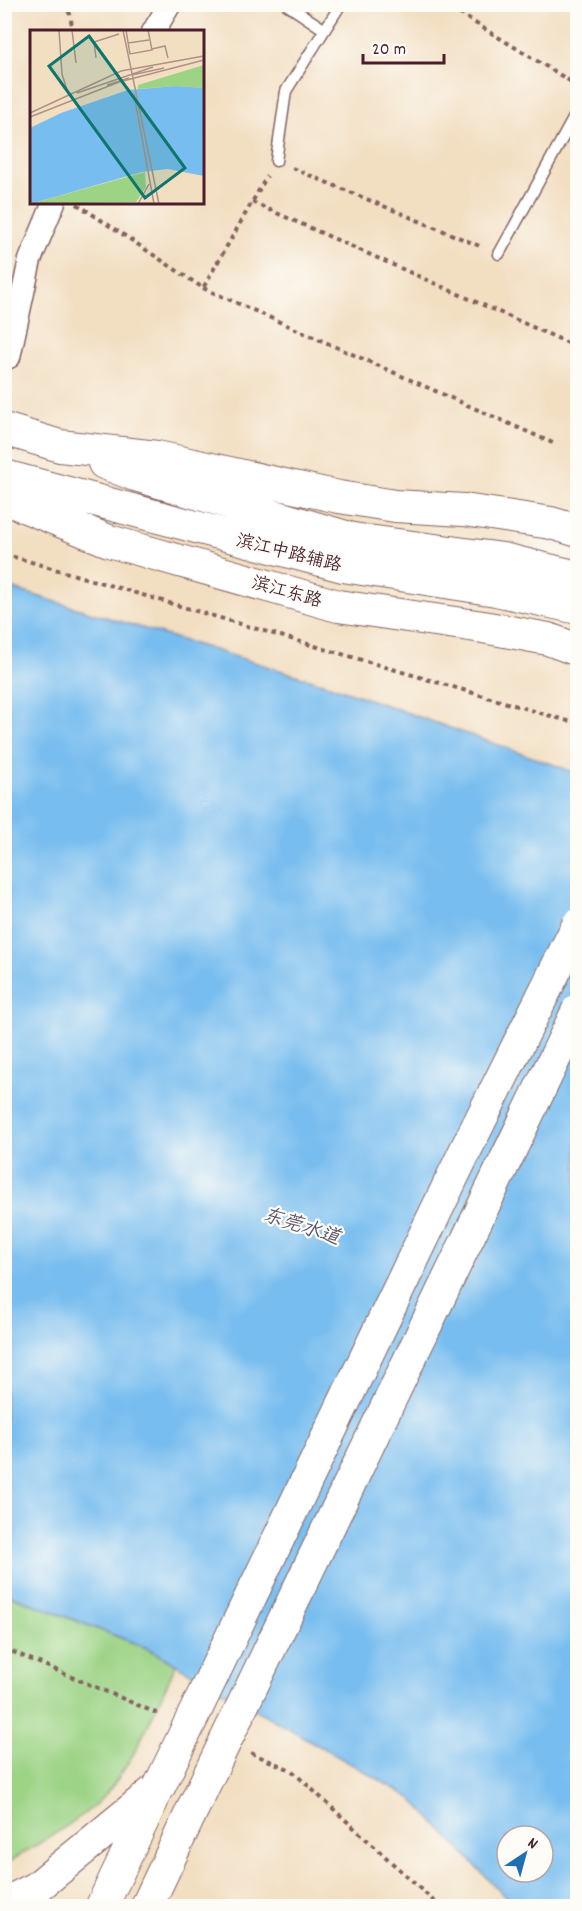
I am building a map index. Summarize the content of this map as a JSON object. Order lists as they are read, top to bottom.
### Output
{
  "streets": {
    "main road": ["滨江中路辅路", "滨江东路"]
  },
  "water": ["东莞水道"],
  "scale_bar": "20 m",
  "north": "top right"
}
